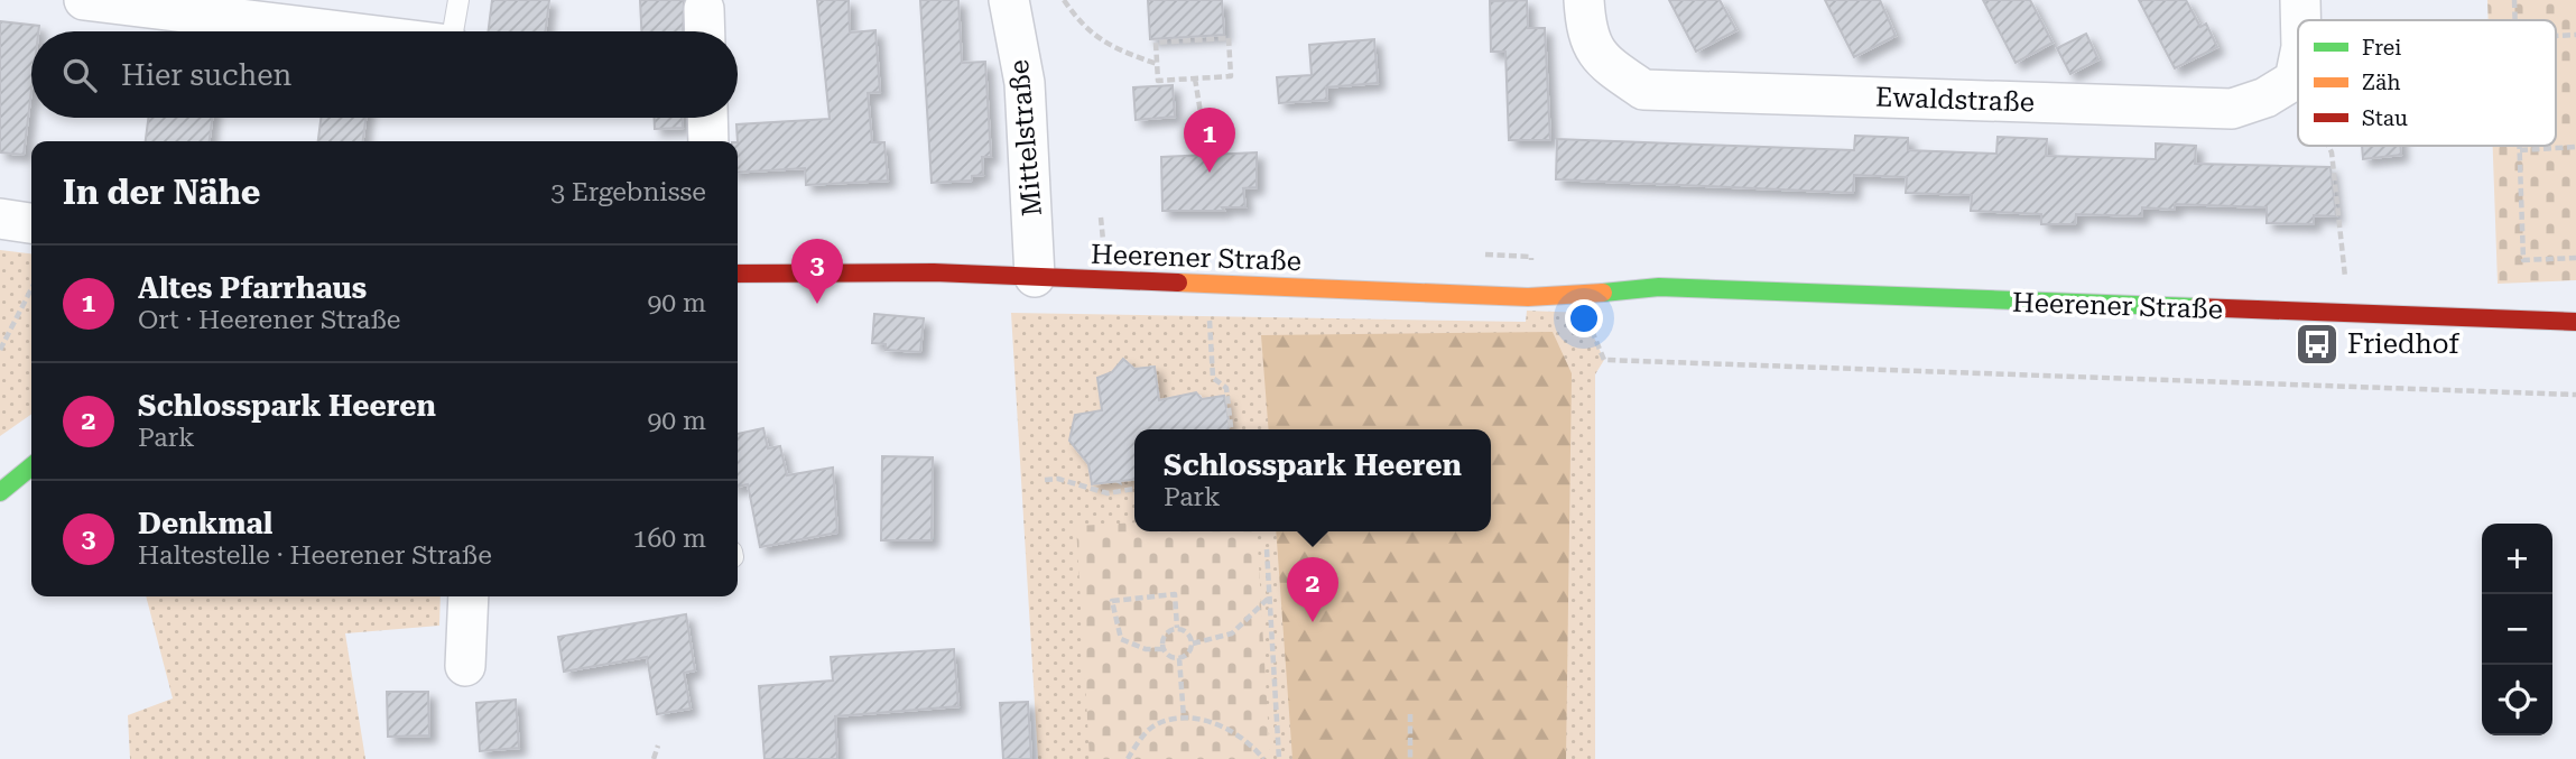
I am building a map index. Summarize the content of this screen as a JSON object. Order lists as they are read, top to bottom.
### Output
{
  "streets": {
    "main road": ["Heerener Straße"],
    "street": ["Ewaldstraße", "Mittelstraße"]
  },
  "crossings": [
    ["Mittelstraße", "Heerener Straße"]
  ],
  "places": {
    "bus stop": ["Friedhof"]
  },
  "legend": ["Frei", "Zäh", "Stau"],
  "page": {
    "search": "Hier suchen",
    "pins": ["1", "3", "2"],
    "heading": ["In der Nähe", "3 Ergebnisse"],
    "list": [
      {
        "mark": "1",
        "name": "Altes Pfarrhaus",
        "note": "Ort · Heerener Straße",
        "value": "90 m"
      },
      {
        "mark": "2",
        "name": "Schlosspark Heeren",
        "note": "Park",
        "value": "90 m"
      },
      {
        "mark": "3",
        "name": "Denkmal",
        "note": "Haltestelle · Heerener Straße",
        "value": "160 m"
      }
    ],
    "popup": ["Schlosspark Heeren", "Park"],
    "map_buttons": ["+", "−"]
  }
}
